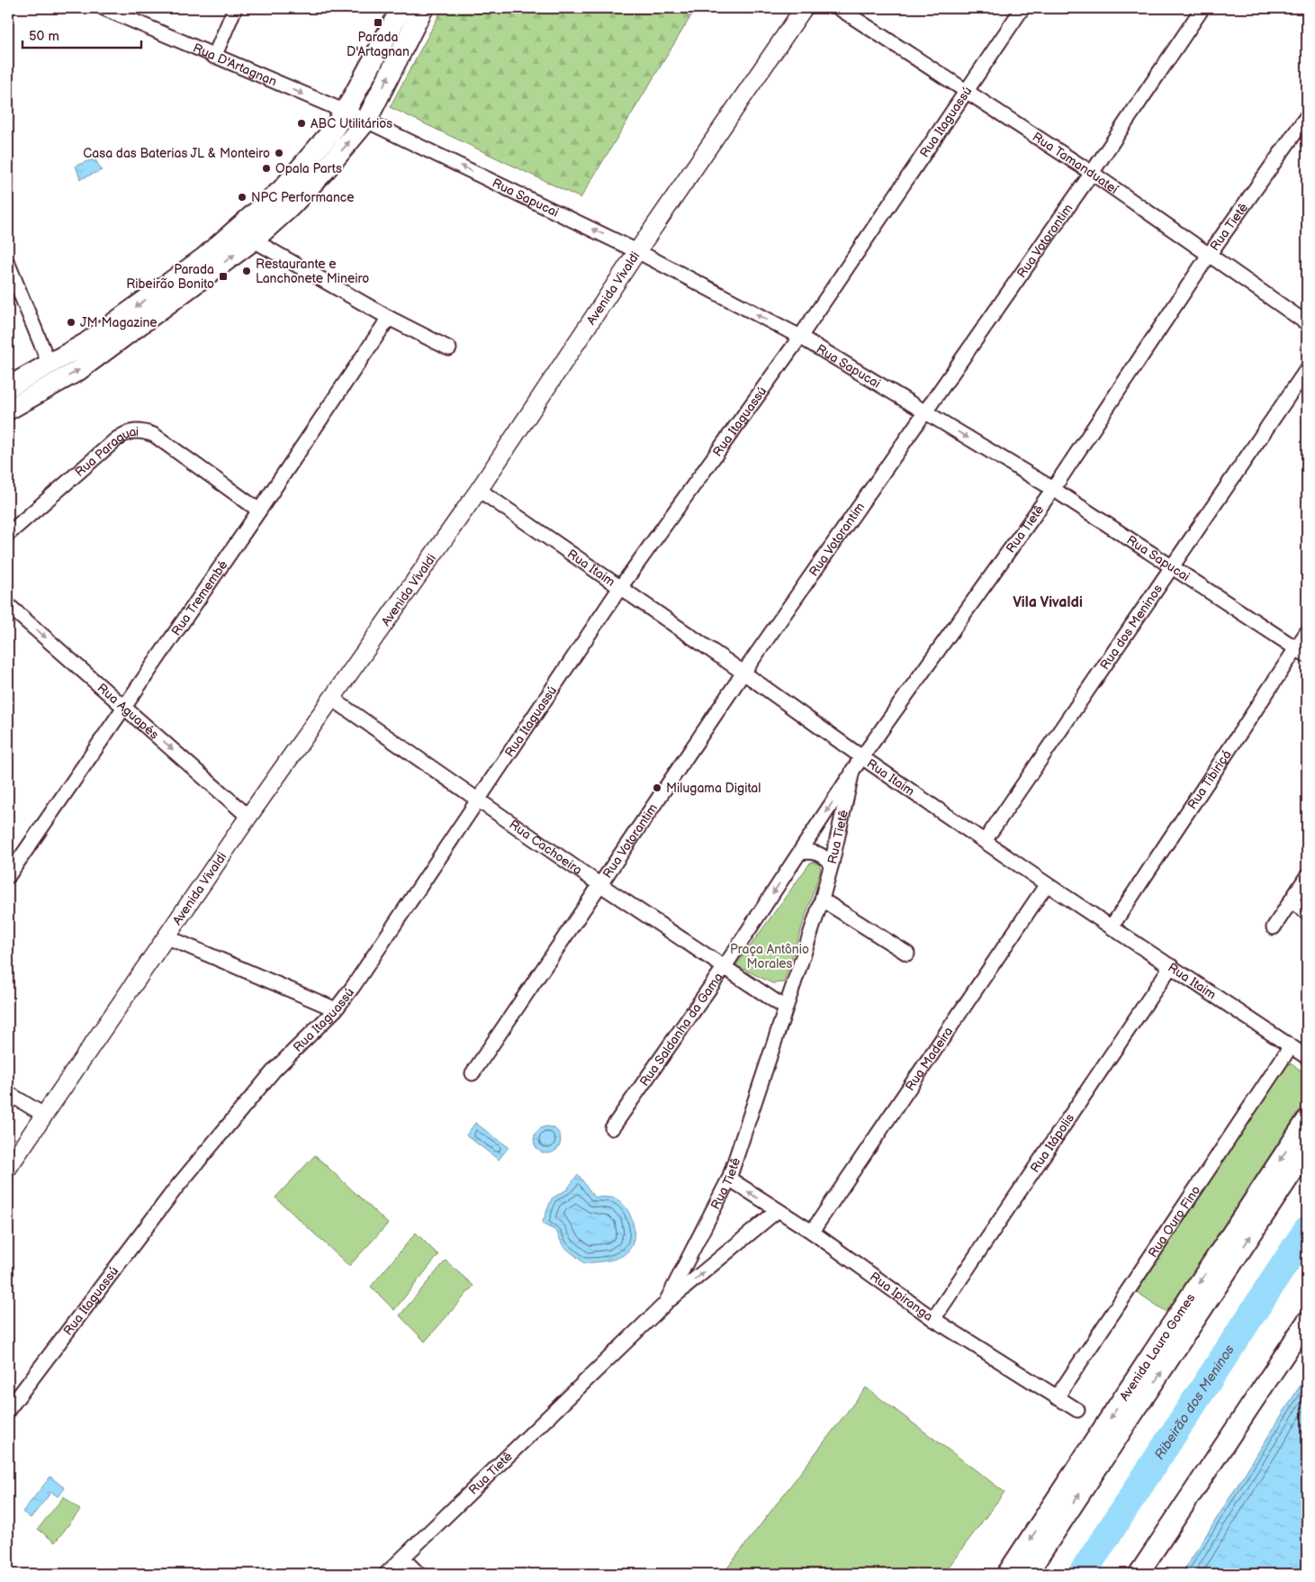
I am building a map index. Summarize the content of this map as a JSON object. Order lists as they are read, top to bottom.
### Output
{
  "streets": {
    "main road": ["Avenida Lauro Gomes"],
    "street": [
      "Rua D'Artagnan",
      "Rua Itaguassú",
      "Rua Tamanduateí",
      "Rua Sapucai",
      "Rua Tietê",
      "Rua Votorantim",
      "Avenida Vivaldi",
      "Rua Paraguai",
      "Rua Itaim",
      "Rua Tremembé",
      "Rua dos Meninos",
      "Rua Aguapés",
      "Rua Tibiriçá",
      "Rua Cachoeira",
      "Rua Saldanha da Gama",
      "Rua Madeira",
      "Rua Itápolis",
      "Rua Ouro Fino",
      "Rua Ipiranga"
    ]
  },
  "crossings": [
    ["Rua D'Artagnan", "Rua Sapucai"],
    ["Rua Itaguassú", "Rua Tamanduateí"],
    ["Rua Itaguassú", "Rua Sapucai"],
    ["Rua Itaguassú", "Rua Itaim"],
    ["Rua Itaguassú", "Rua Cachoeira"],
    ["Rua Tamanduateí", "Rua Tietê"],
    ["Rua Tamanduateí", "Rua Votorantim"],
    ["Rua Sapucai", "Rua Tietê"],
    ["Rua Sapucai", "Rua Votorantim"],
    ["Rua Sapucai", "Avenida Vivaldi"],
    ["Rua Sapucai", "Rua dos Meninos"],
    ["Rua Sapucai", "Rua Tibiriçá"],
    ["Rua Tietê", "Rua Itaim"],
    ["Rua Tietê", "Rua Cachoeira"],
    ["Rua Tietê", "Rua Saldanha da Gama"],
    ["Rua Tietê", "Rua Ipiranga"],
    ["Rua Votorantim", "Rua Itaim"],
    ["Rua Votorantim", "Rua Cachoeira"],
    ["Avenida Vivaldi", "Rua Itaim"],
    ["Avenida Vivaldi", "Rua Aguapés"],
    ["Avenida Vivaldi", "Rua Cachoeira"],
    ["Rua Paraguai", "Rua Tremembé"],
    ["Rua Itaim", "Rua dos Meninos"],
    ["Rua Itaim", "Rua Tibiriçá"],
    ["Rua Itaim", "Rua Madeira"],
    ["Rua Itaim", "Rua Itápolis"],
    ["Rua Itaim", "Rua Ouro Fino"],
    ["Rua Tremembé", "Rua Aguapés"],
    ["Rua Cachoeira", "Rua Saldanha da Gama"],
    ["Rua Madeira", "Rua Ipiranga"],
    ["Rua Itápolis", "Rua Ipiranga"],
    ["Rua Ouro Fino", "Rua Ipiranga"]
  ],
  "one_way": ["Rua D'Artagnan", "Rua Aguapés", "Rua Saldanha da Gama"],
  "districts": ["Vila Vivaldi"],
  "water": ["Ribeirão dos Meninos"],
  "parks": ["Praça Antônio Morales"],
  "places": {
    "transit": ["Parada D'Artagnan", "Parada Ribeirão Bonito"],
    "other": [
      "ABC Utilitários",
      "Casa das Baterias JL & Monteiro",
      "Opala Parts",
      "NPC Performance",
      "Restaurante e Lanchonete Mineiro",
      "JM Magazine",
      "Milugama Digital"
    ]
  },
  "scale_bar": "50 m"
}
